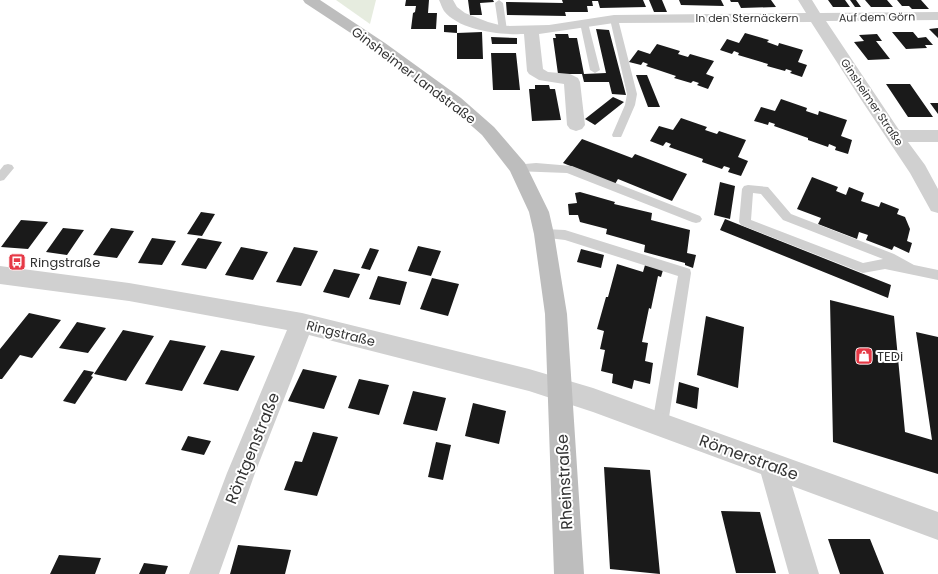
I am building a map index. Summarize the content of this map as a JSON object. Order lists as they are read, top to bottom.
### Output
{
  "streets": {
    "main road": ["Ginsheimer Landstraße", "Rheinstraße"],
    "street": [
      "Auf dem Görn",
      "In den Sternäckern",
      "Ginsheimer Straße",
      "Ringstraße",
      "Röntgenstraße",
      "Römerstraße"
    ]
  },
  "crossings": [
    ["Auf dem Görn", "In den Sternäckern"],
    ["Auf dem Görn", "Ginsheimer Straße"],
    ["In den Sternäckern", "Ginsheimer Straße"],
    ["Ginsheimer Landstraße", "Ringstraße"],
    ["Ginsheimer Landstraße", "Römerstraße"],
    ["Ginsheimer Landstraße", "Rheinstraße"],
    ["Ringstraße", "Röntgenstraße"],
    ["Ringstraße", "Römerstraße"],
    ["Ringstraße", "Rheinstraße"],
    ["Römerstraße", "Rheinstraße"]
  ],
  "places": {
    "bus stop": ["Ringstraße"],
    "shop": ["TEDi"]
  }
}
